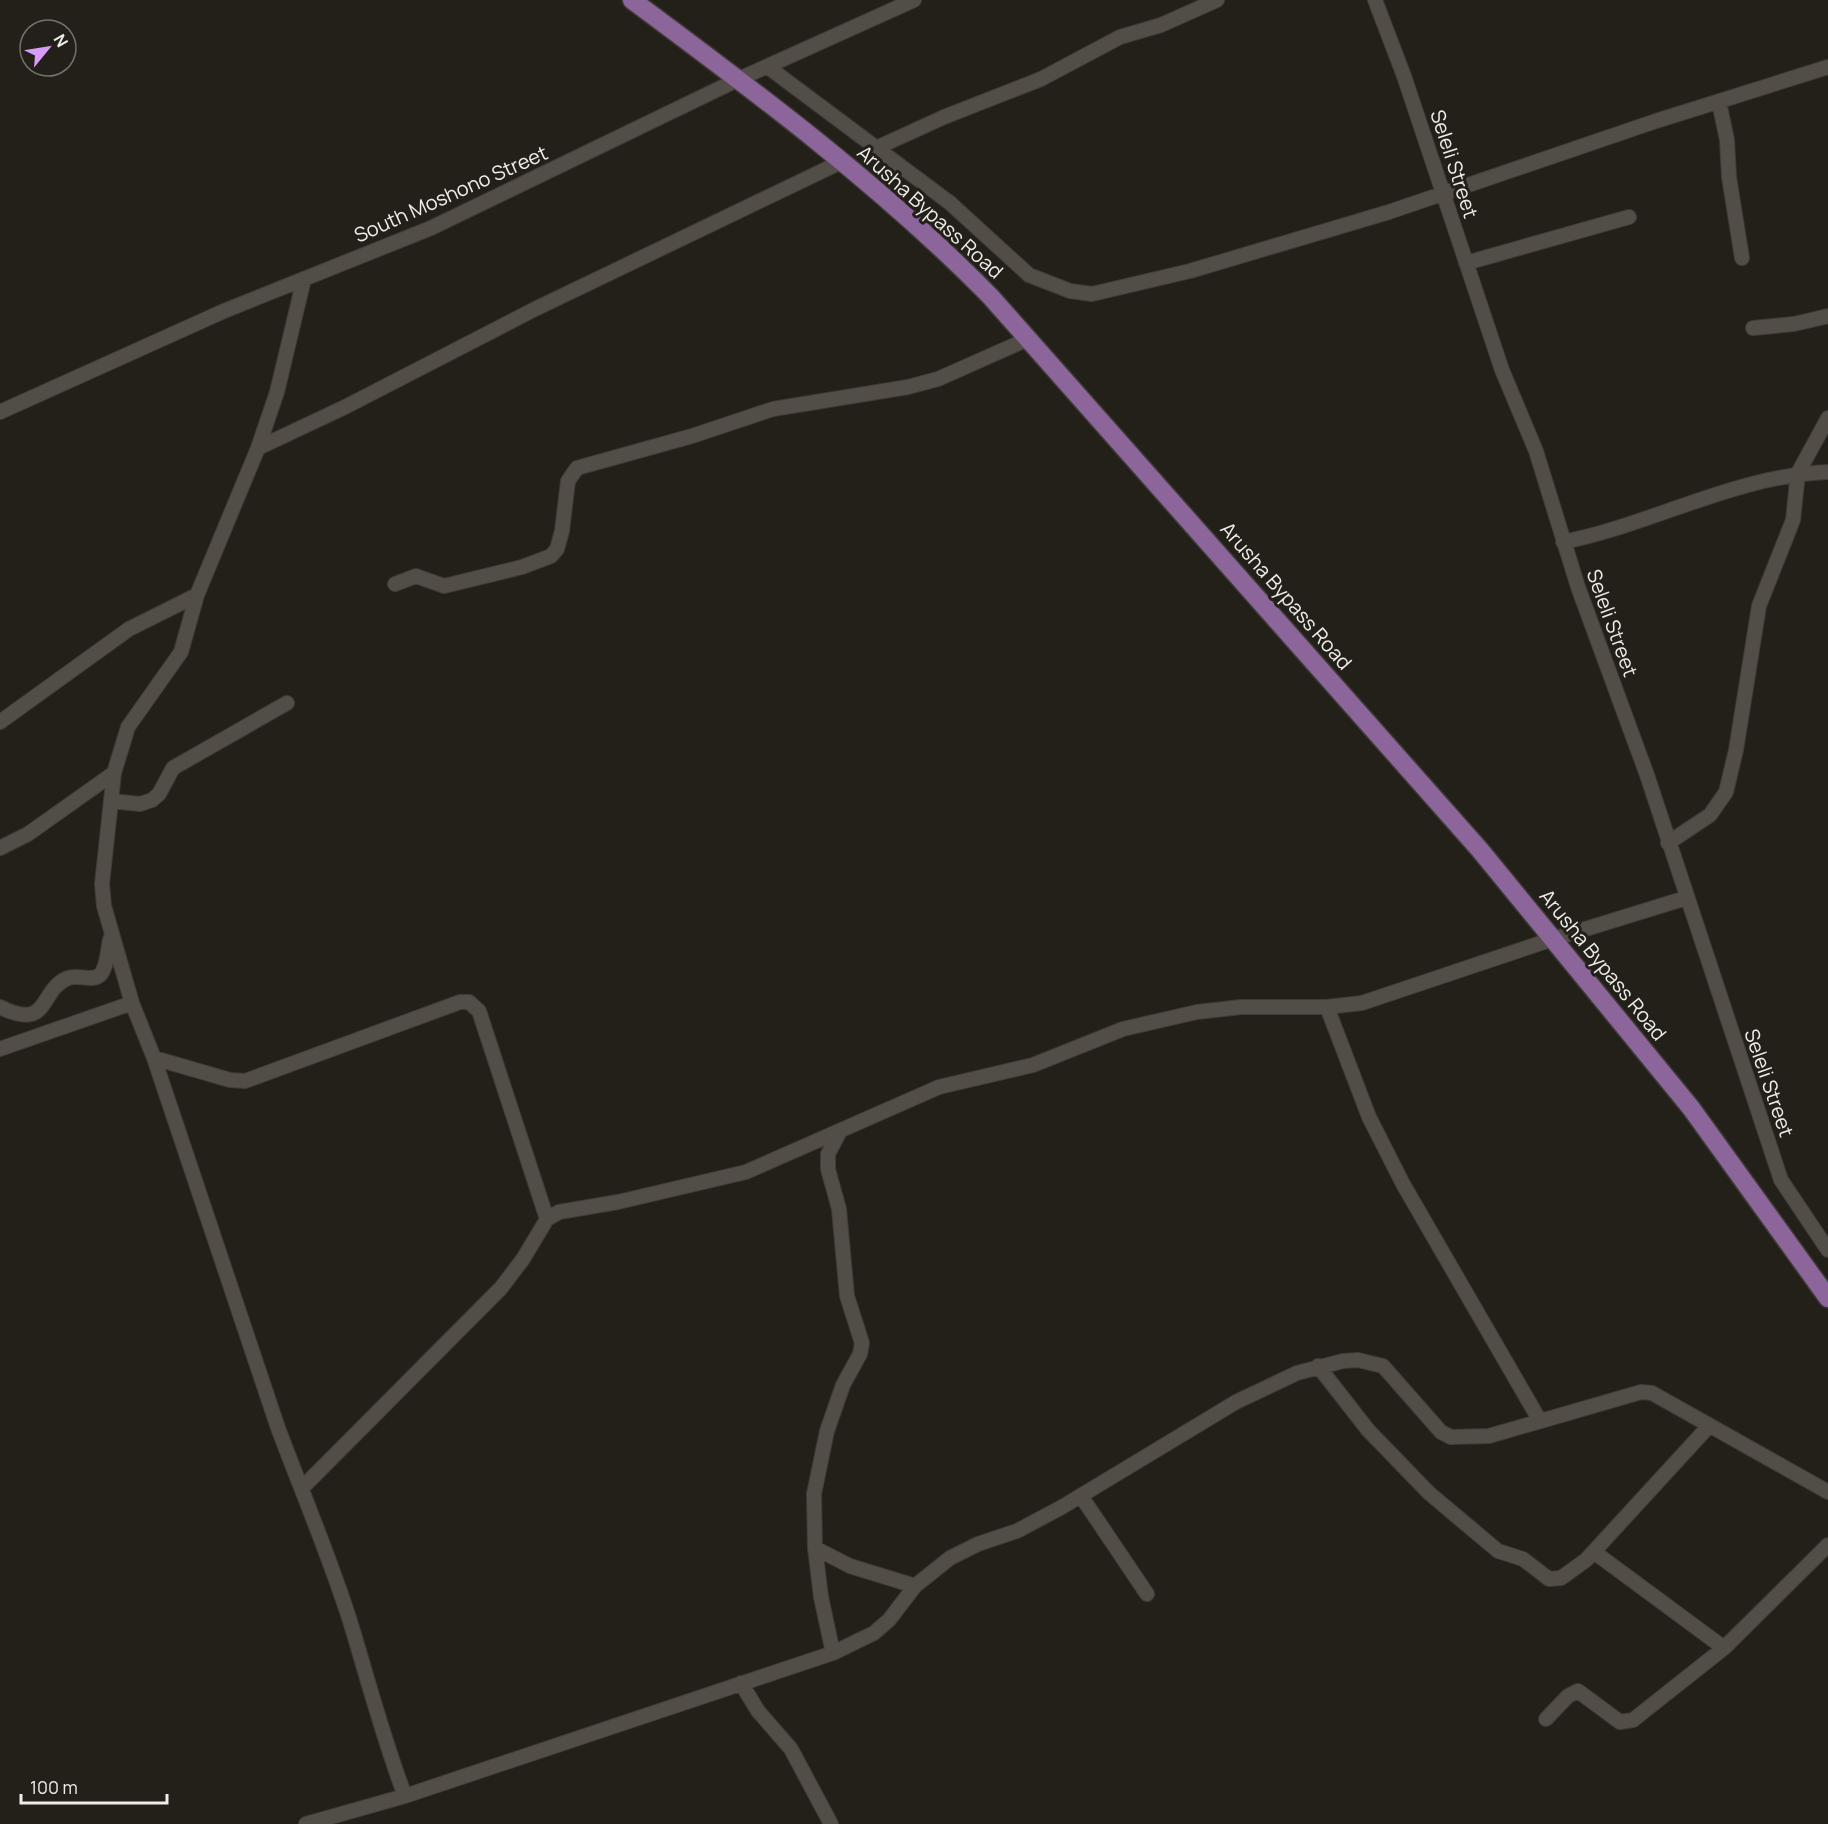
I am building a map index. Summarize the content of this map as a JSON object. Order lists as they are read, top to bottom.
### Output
{
  "streets": {
    "main road": ["Arusha Bypass Road"],
    "street": ["Seleli Street", "South Moshono Street"]
  },
  "crossings": [
    ["South Moshono Street", "Arusha Bypass Road"]
  ],
  "scale_bar": "100 m",
  "north": "top right"
}
